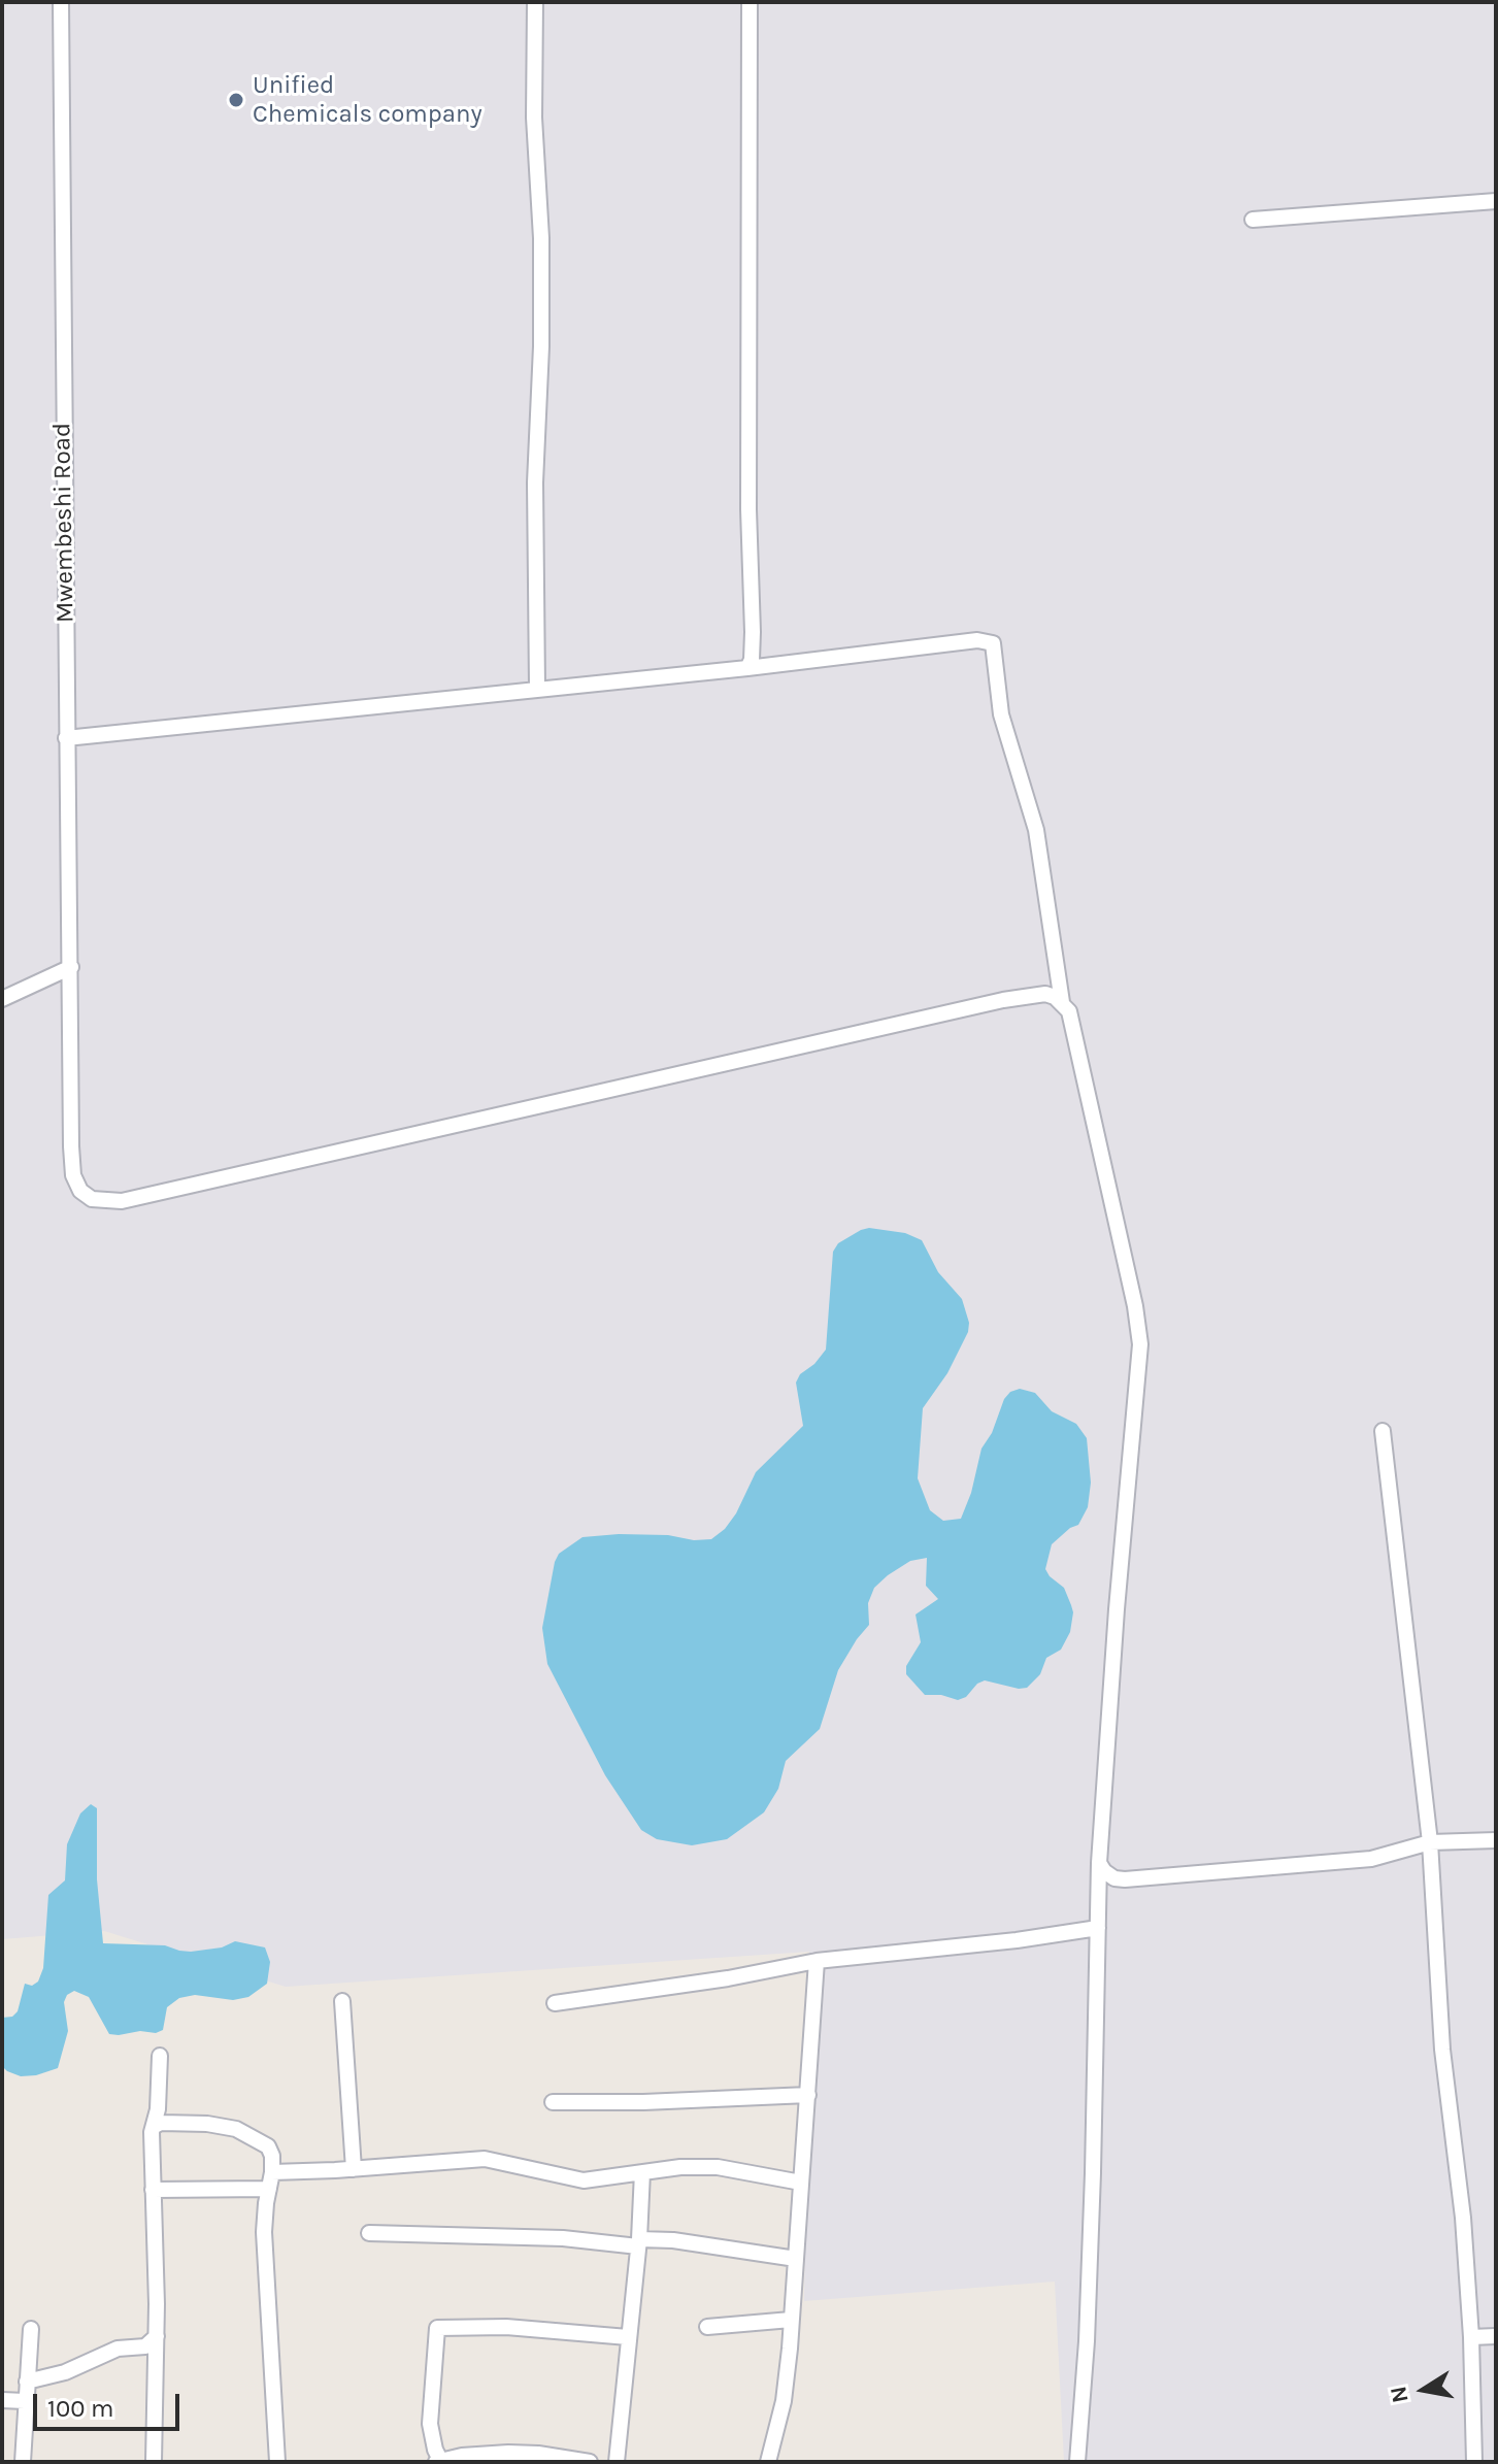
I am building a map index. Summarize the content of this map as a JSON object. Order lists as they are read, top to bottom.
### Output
{
  "streets": {
    "street": ["Mwembeshi Road"]
  },
  "places": ["Unified Chemicals company"],
  "scale_bar": "100 m",
  "north": "left"
}
